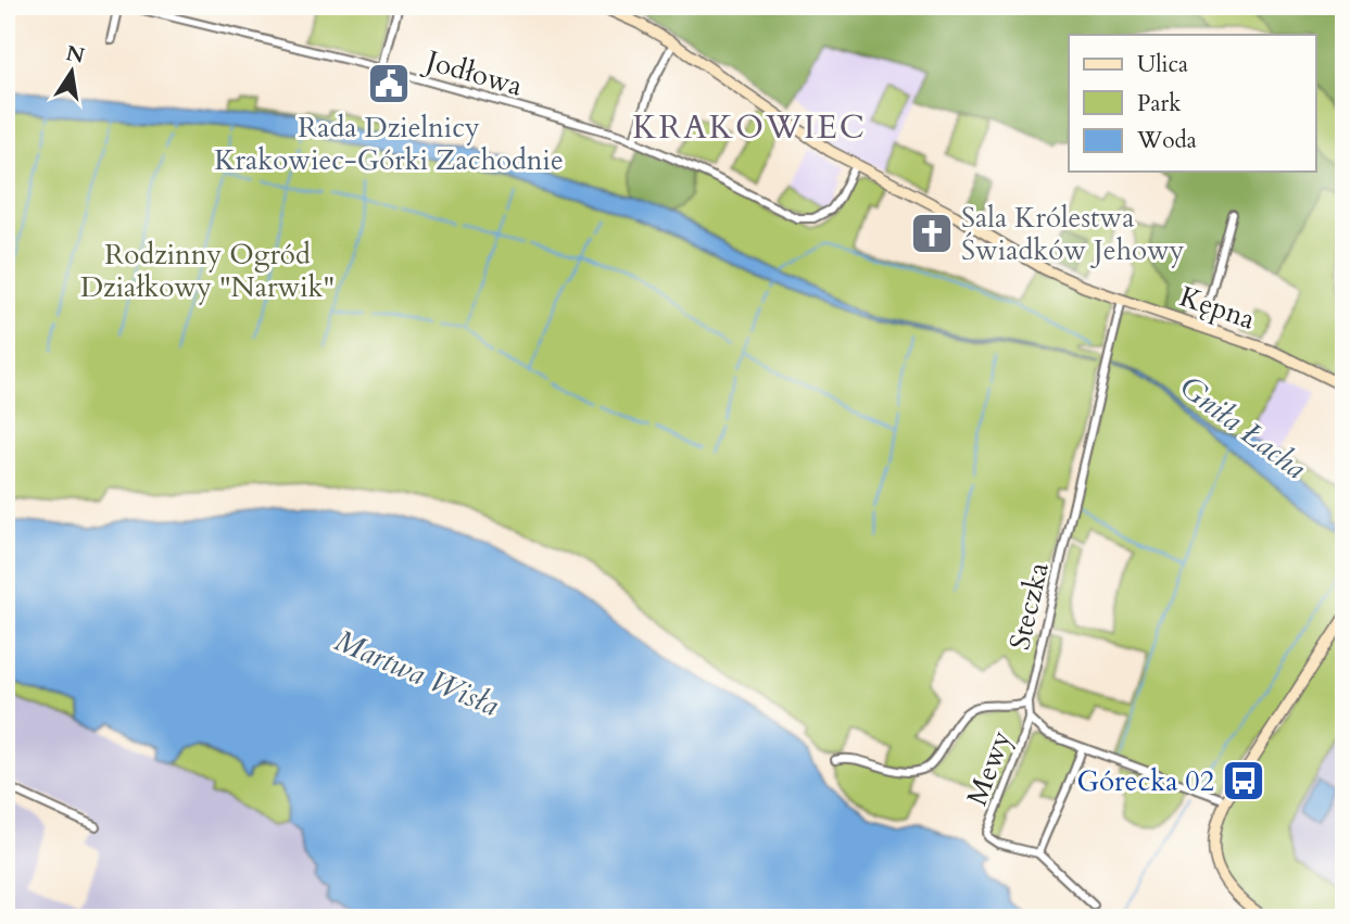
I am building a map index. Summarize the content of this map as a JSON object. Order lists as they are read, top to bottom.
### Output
{
  "streets": {
    "street": [
      "Jodłowa",
      "Kępna",
      "Steczka",
      "Mewy"
    ]
  },
  "crossings": [
    ["Jodłowa", "Kępna"],
    ["Kępna", "Steczka"],
    ["Steczka", "Mewy"]
  ],
  "districts": ["KRAKOWIEC"],
  "water": ["Gniła Łacha", "Martwa Wisła"],
  "parks": ["Rodzinny Ogród Działkowy \"Narwik\""],
  "places": {
    "public building": ["Rada Dzielnicy Krakowiec-Górki Zachodnie"],
    "church": ["Sala Królestwa Świadków Jehowy"],
    "bus stop": ["Górecka 02"]
  },
  "legend": ["Ulica", "Park", "Woda"],
  "north": "top"
}
